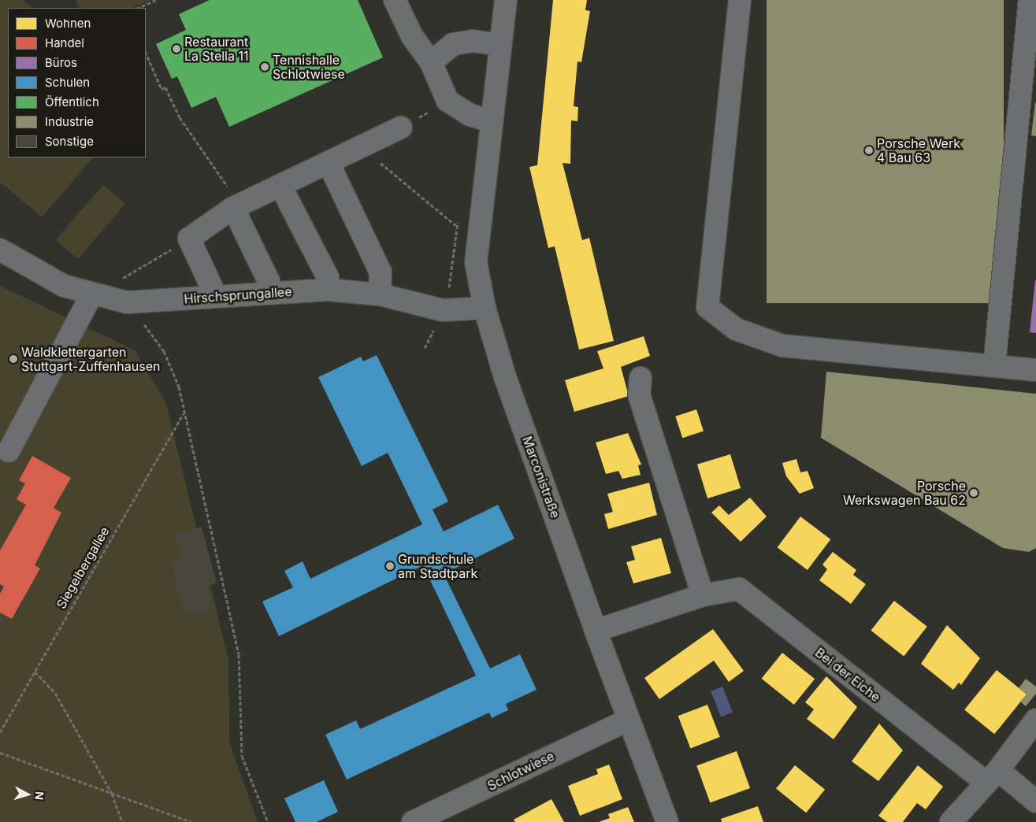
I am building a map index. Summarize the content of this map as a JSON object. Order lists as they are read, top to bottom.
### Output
{
  "streets": {
    "street": [
      "Hirschsprungallee",
      "Marconistraße",
      "Bei der Eiche",
      "Schlotwiese"
    ],
    "path": ["Siegelbergallee"]
  },
  "crossings": [
    ["Hirschsprungallee", "Marconistraße"],
    ["Marconistraße", "Bei der Eiche"],
    ["Marconistraße", "Schlotwiese"]
  ],
  "places": [
    "Restaurant La Stella 11",
    "Tennishalle Schlotwiese",
    "Porsche Werk 4 Bau 63",
    "Waldklettergarten Stuttgart-Zuffenhausen",
    "Porsche Werkswagen Bau 62",
    "Grundschule am Stadtpark"
  ],
  "legend": [
    "Wohnen",
    "Handel",
    "Büros",
    "Schulen",
    "Öffentlich",
    "Industrie",
    "Sonstige"
  ],
  "north": "right"
}
